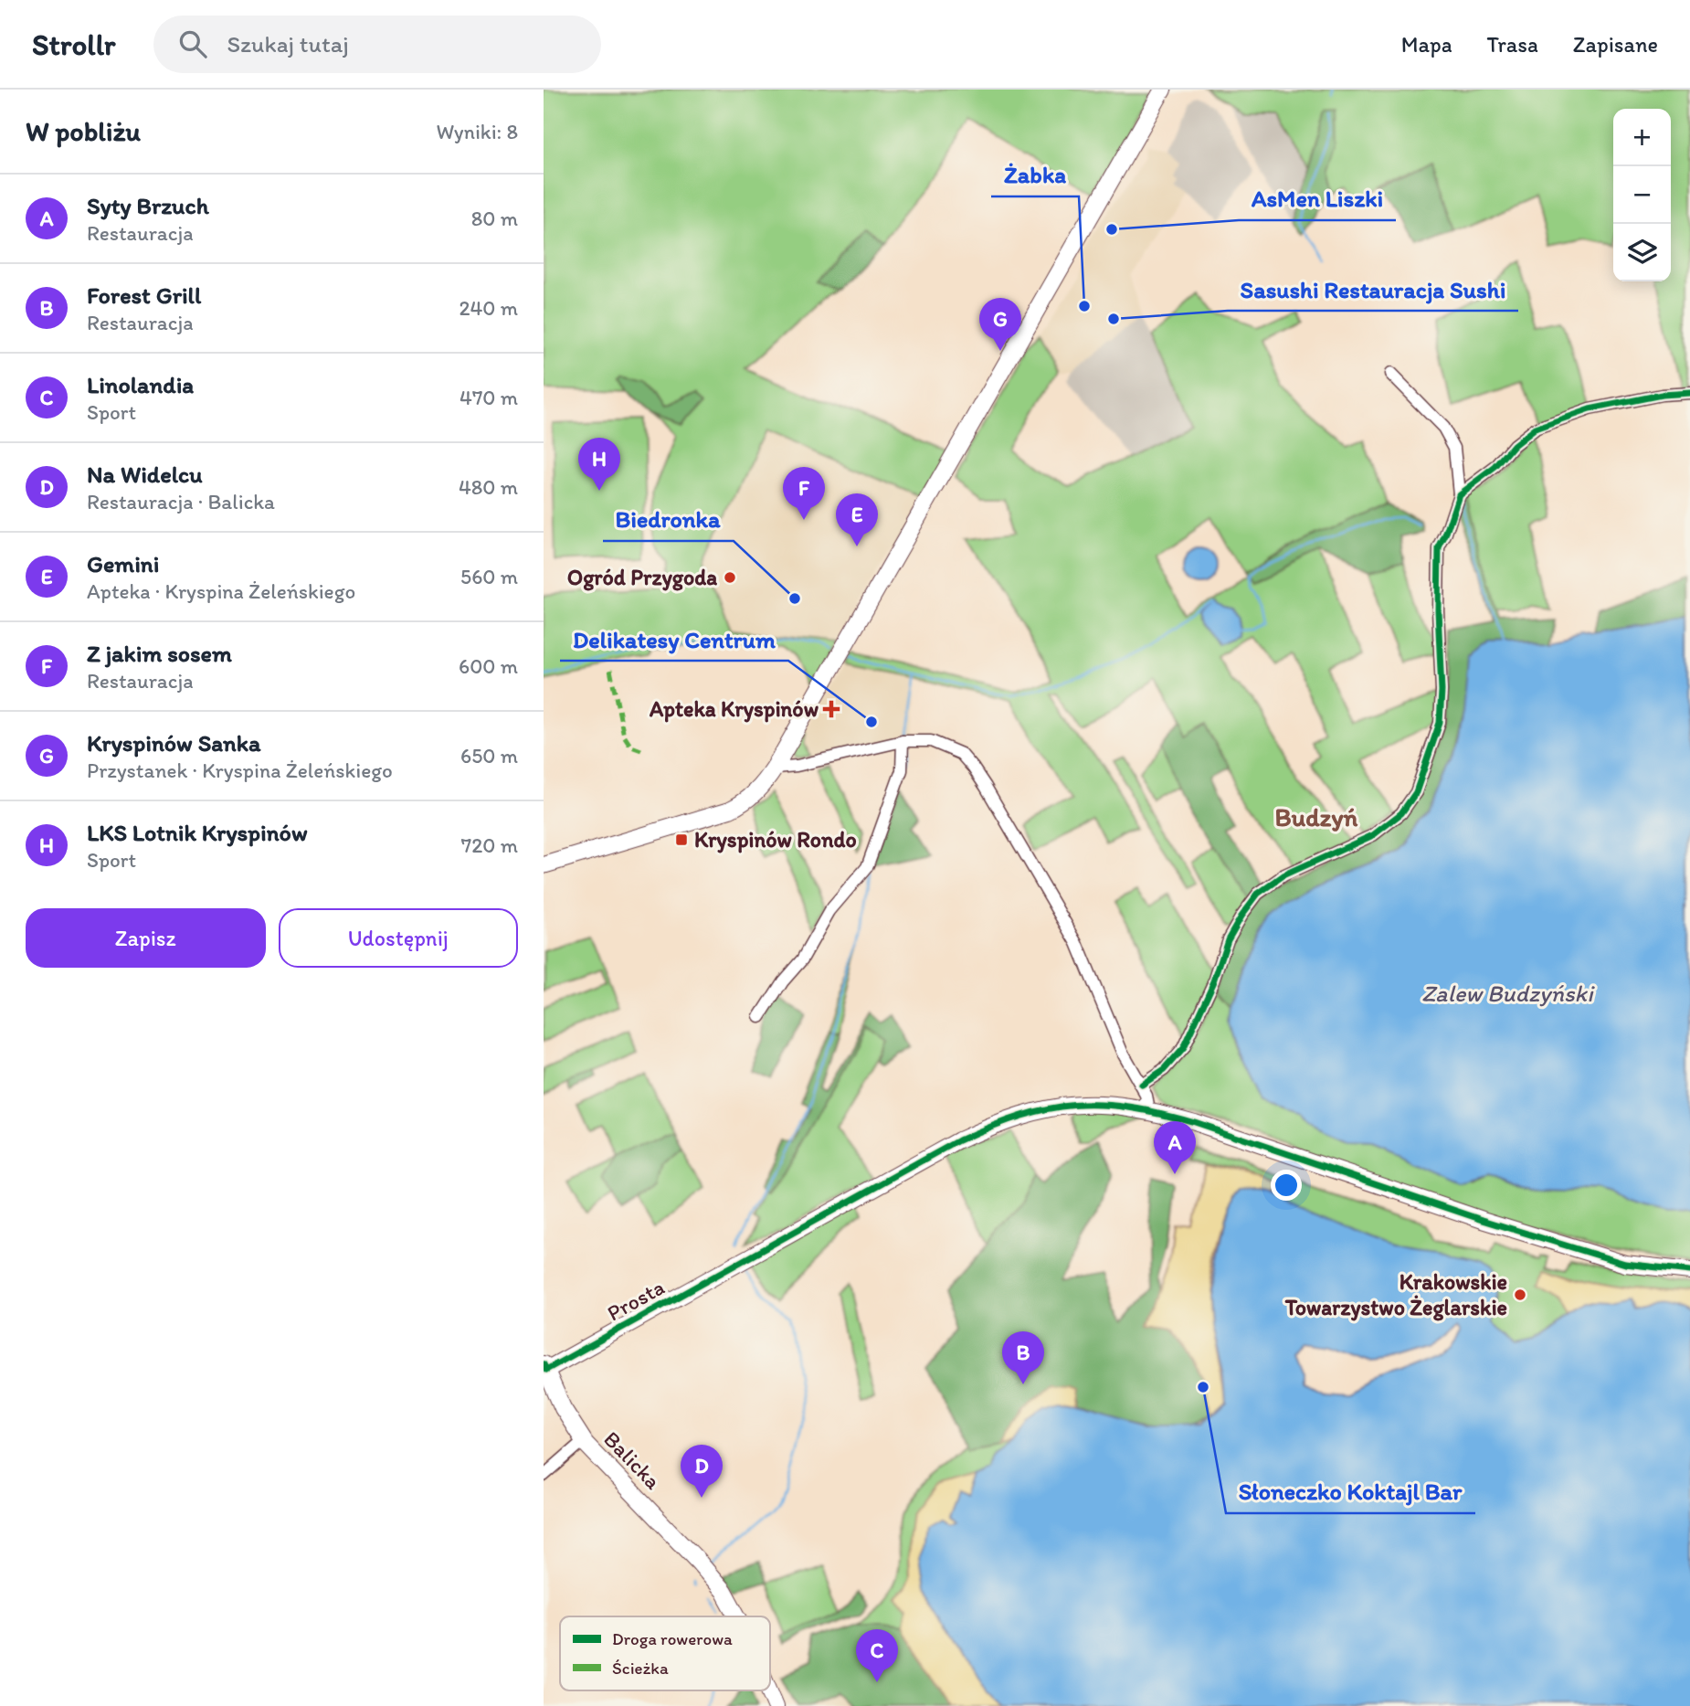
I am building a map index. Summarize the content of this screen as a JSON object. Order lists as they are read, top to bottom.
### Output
{
  "streets": {
    "main road": ["Prosta", "Balicka"]
  },
  "crossings": [
    ["Prosta", "Balicka"]
  ],
  "districts": ["Budzyń"],
  "water": ["Zalew Budzyński"],
  "places": {
    "other": [
      "AsMen Liszki",
      "Żabka",
      "Sasushi Restauracja Sushi",
      "Ogród Przygoda",
      "Biedronka",
      "Delikatesy Centrum",
      "Krakowskie Towarzystwo Żeglarskie",
      "Słoneczko Koktajl Bar"
    ],
    "health": ["Apteka Kryspinów"],
    "transit": ["Kryspinów Rondo"]
  },
  "legend": ["Droga rowerowa", "Ścieżka"],
  "page": {
    "header": "Strollr",
    "search": "Szukaj tutaj",
    "nav": ["Mapa", "Trasa", "Zapisane"],
    "heading": ["W pobliżu", "Wyniki: 8"],
    "map_buttons": ["+", "−"],
    "list": [
      {
        "mark": "A",
        "name": "Syty Brzuch",
        "note": "Restauracja",
        "value": "80 m"
      },
      {
        "mark": "B",
        "name": "Forest Grill",
        "note": "Restauracja",
        "value": "240 m"
      },
      {
        "mark": "C",
        "name": "Linolandia",
        "note": "Sport",
        "value": "470 m"
      },
      {
        "mark": "D",
        "name": "Na Widelcu",
        "note": "Restauracja · Balicka",
        "value": "480 m"
      },
      {
        "mark": "E",
        "name": "Gemini",
        "note": "Apteka · Kryspina Żeleńskiego",
        "value": "560 m"
      },
      {
        "mark": "F",
        "name": "Z jakim sosem",
        "note": "Restauracja",
        "value": "600 m"
      },
      {
        "mark": "G",
        "name": "Kryspinów Sanka",
        "note": "Przystanek · Kryspina Żeleńskiego",
        "value": "650 m"
      },
      {
        "mark": "H",
        "name": "LKS Lotnik Kryspinów",
        "note": "Sport",
        "value": "720 m"
      }
    ],
    "pins": [
      "G",
      "H",
      "F",
      "E",
      "A",
      "B",
      "D",
      "C"
    ],
    "buttons": ["Zapisz", "Udostępnij"]
  }
}
